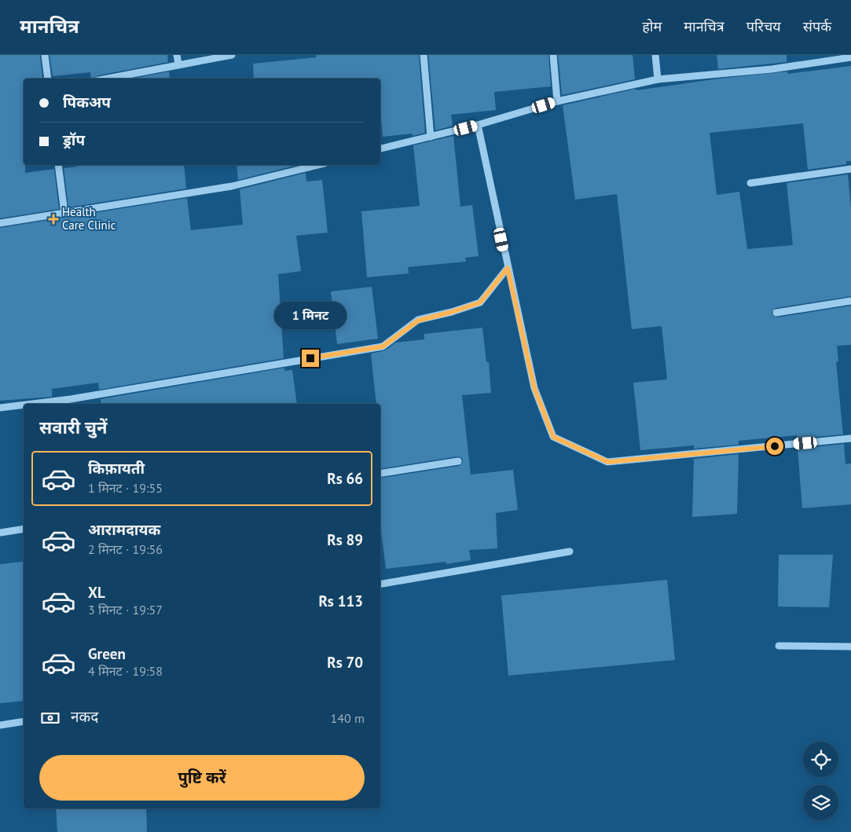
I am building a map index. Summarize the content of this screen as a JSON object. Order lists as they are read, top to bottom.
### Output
{
  "places": {
    "health": ["Health Care Clinic"]
  },
  "page": {
    "header": "मानचित्र",
    "nav": [
      "होम",
      "मानचित्र",
      "परिचय",
      "संपर्क"
    ],
    "banner": ["पिकअप", "ड्रॉप"],
    "bubble": "1 मिनट",
    "heading": "सवारी चुनें",
    "list": [
      {
        "name": "किफ़ायती",
        "note": "1 मिनट · 19:55",
        "value": "Rs 66"
      },
      {
        "name": "आरामदायक",
        "note": "2 मिनट · 19:56",
        "value": "Rs 89"
      },
      {
        "name": "XL",
        "note": "3 मिनट · 19:57",
        "value": "Rs 113"
      },
      {
        "name": "Green",
        "note": "4 मिनट · 19:58",
        "value": "Rs 70"
      }
    ],
    "pay": ["नकद", "140 m"],
    "buttons": "पुष्टि करें"
  }
}
